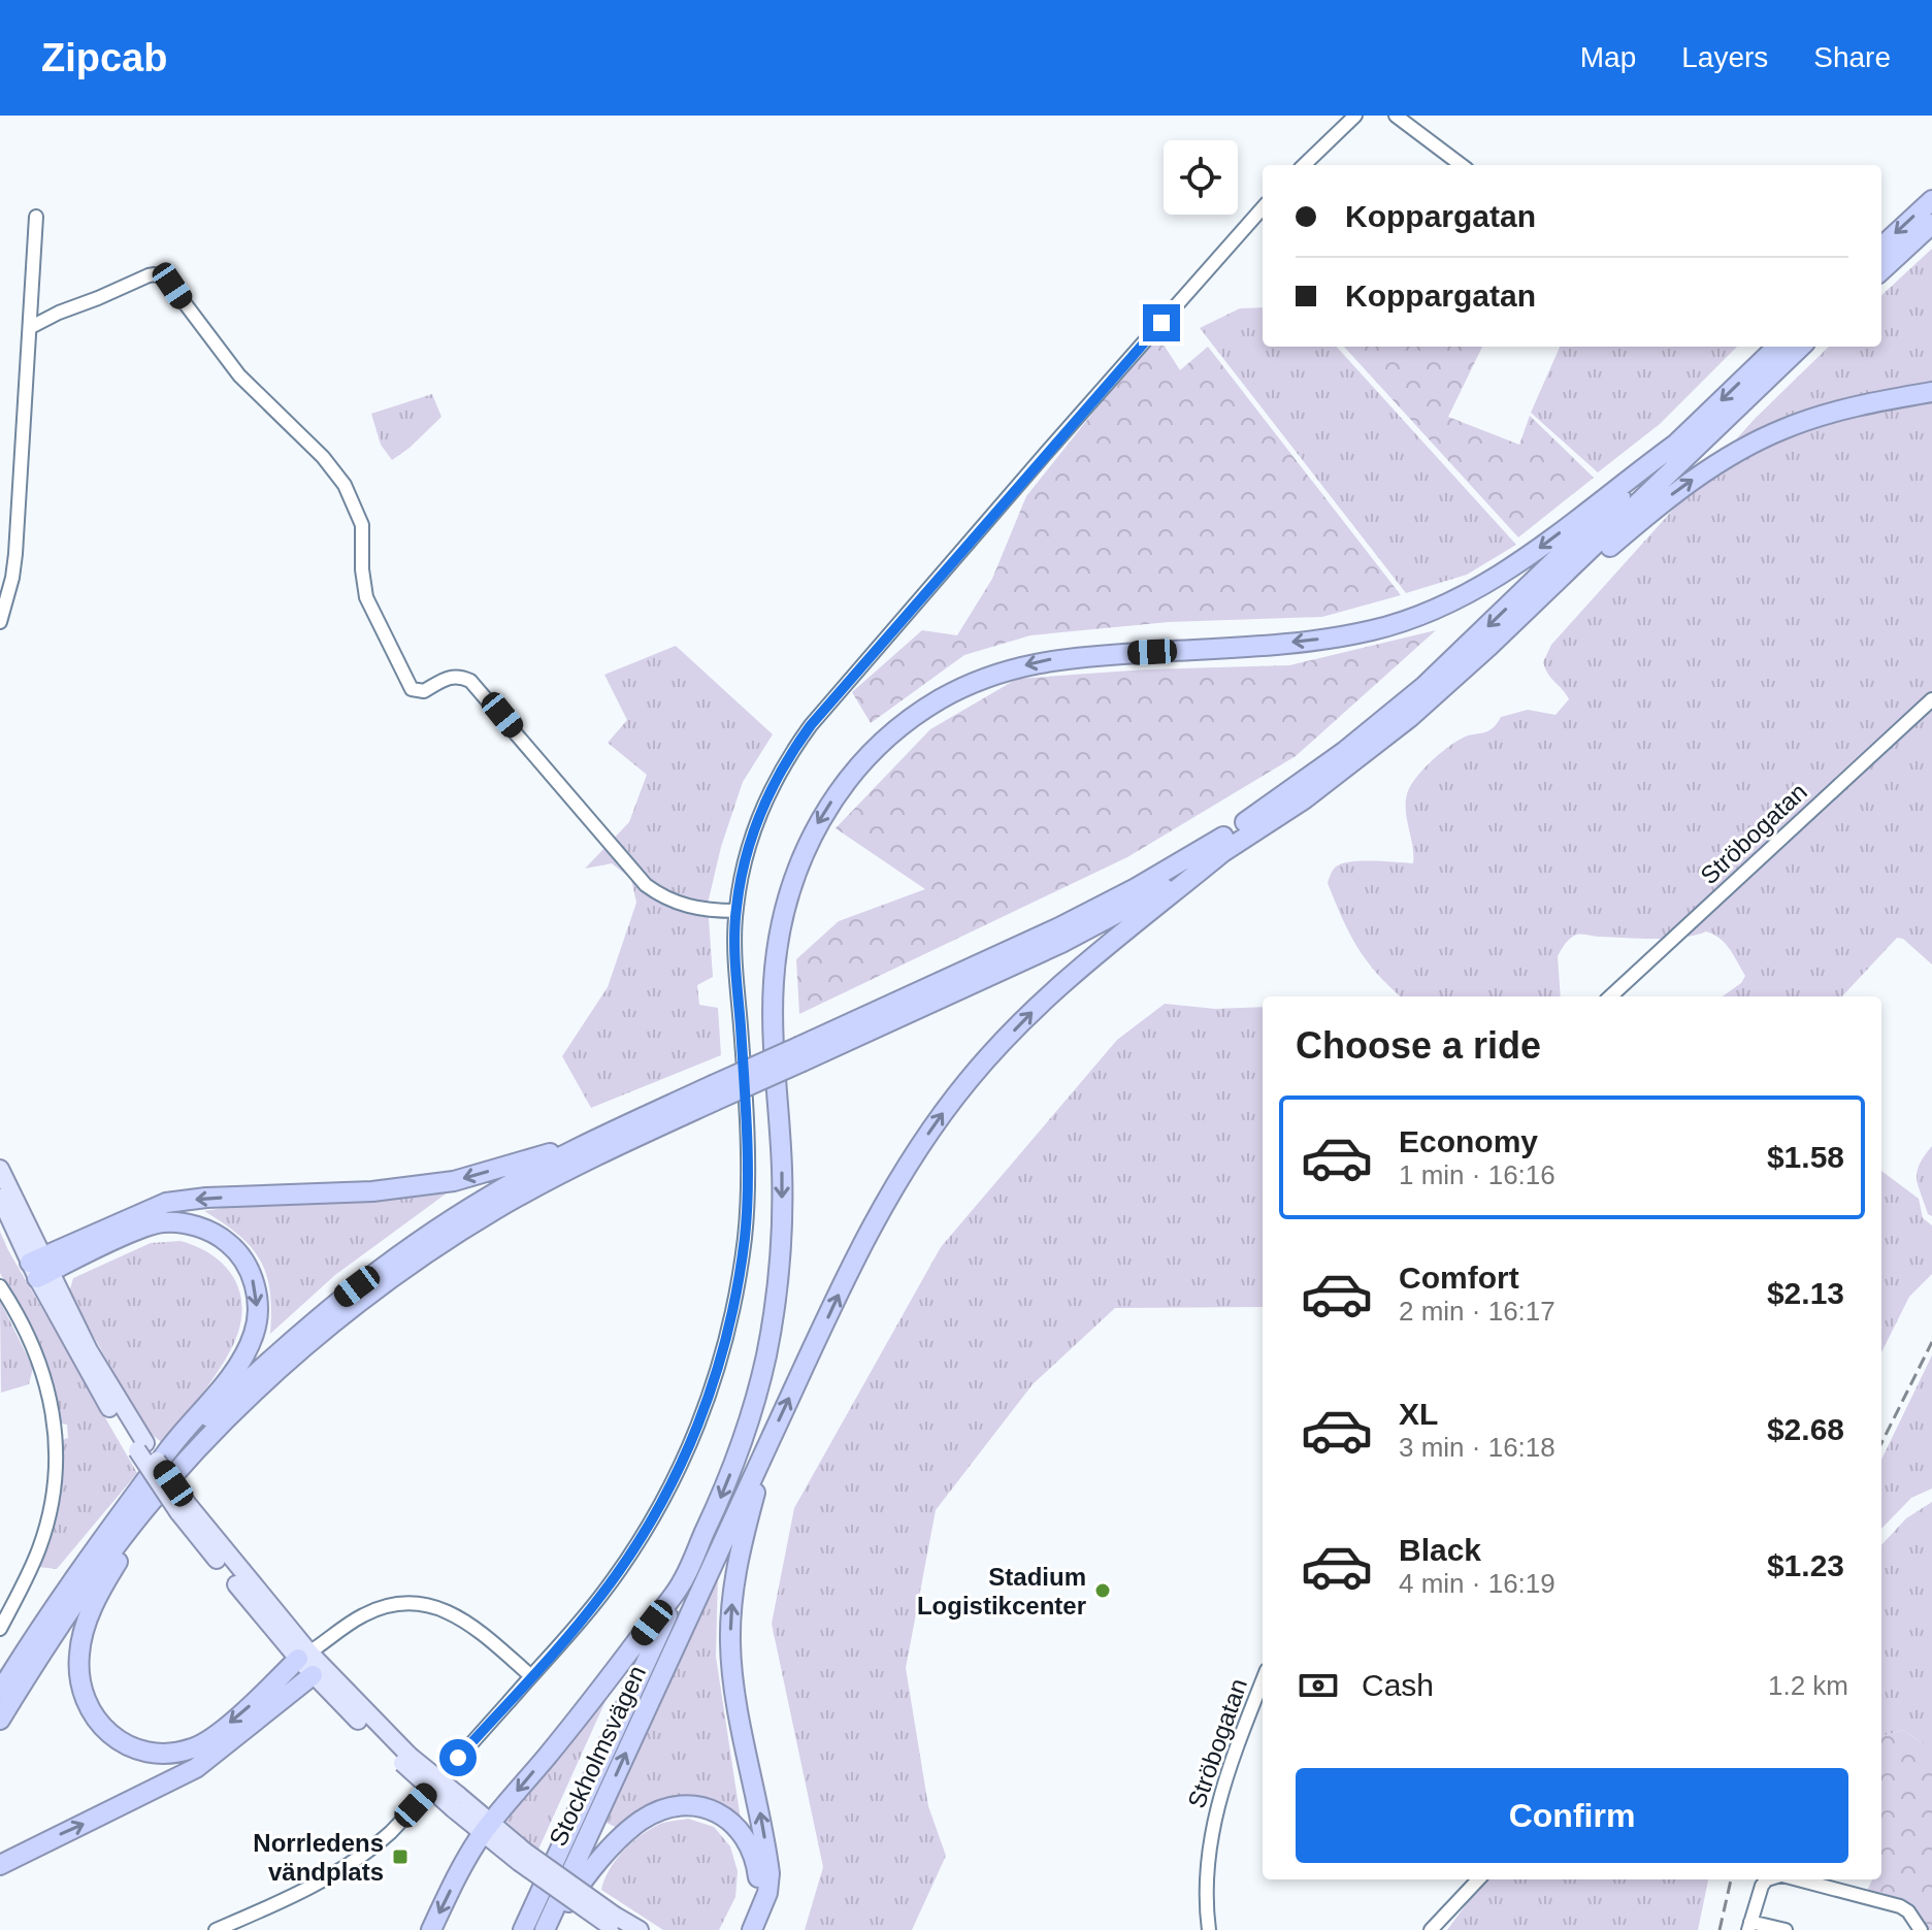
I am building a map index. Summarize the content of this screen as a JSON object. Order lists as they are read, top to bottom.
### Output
{
  "streets": {
    "highway": ["Stockholmsvägen"],
    "street": ["Ströbogatan"]
  },
  "places": {
    "other": ["Stadium Logistikcenter"],
    "transit": ["Norrledens vändplats"]
  },
  "page": {
    "header": "Zipcab",
    "nav": ["Map", "Layers", "Share"],
    "banner": ["Koppargatan", "Koppargatan"],
    "heading": "Choose a ride",
    "list": [
      {
        "name": "Economy",
        "note": "1 min · 16:16",
        "value": "$1.58"
      },
      {
        "name": "Comfort",
        "note": "2 min · 16:17",
        "value": "$2.13"
      },
      {
        "name": "XL",
        "note": "3 min · 16:18",
        "value": "$2.68"
      },
      {
        "name": "Black",
        "note": "4 min · 16:19",
        "value": "$1.23"
      }
    ],
    "pay": ["Cash", "1.2 km"],
    "buttons": "Confirm"
  }
}
